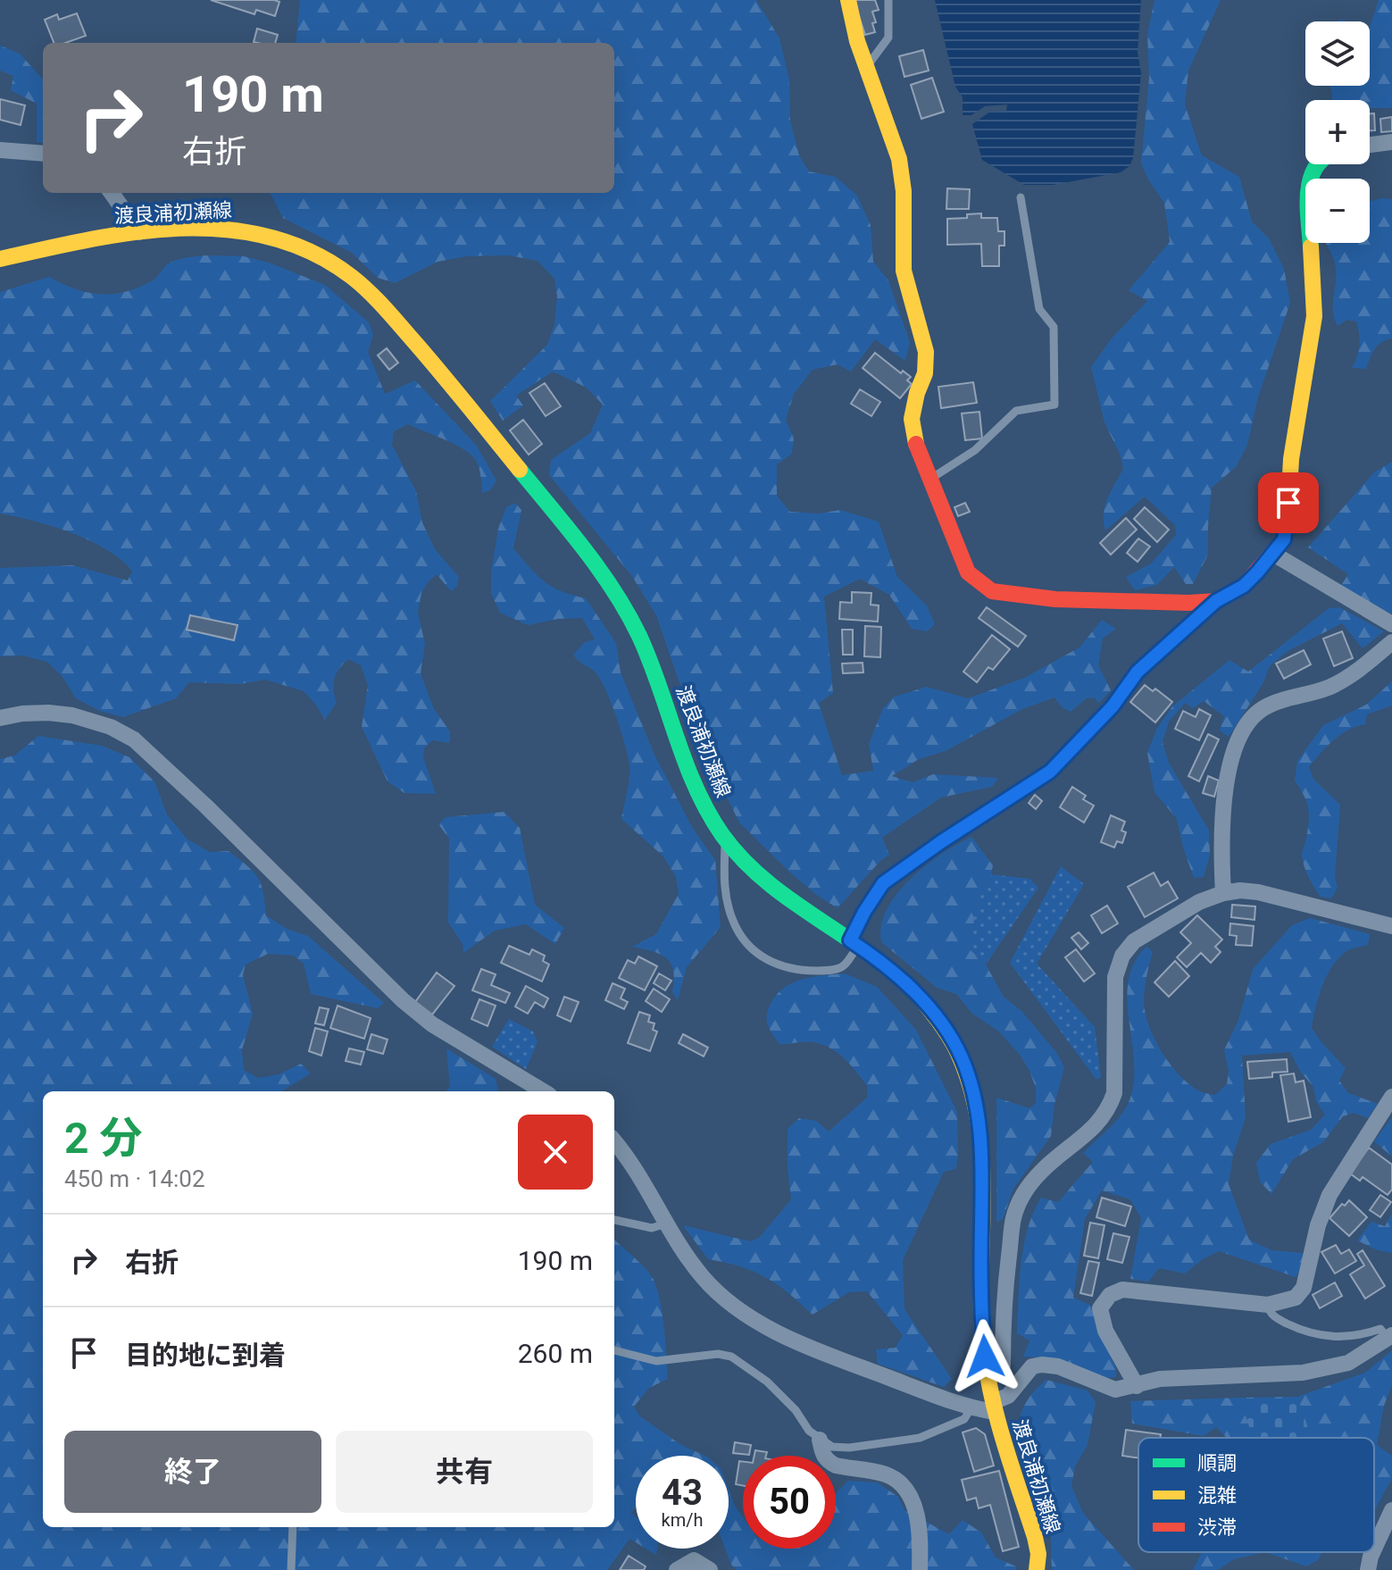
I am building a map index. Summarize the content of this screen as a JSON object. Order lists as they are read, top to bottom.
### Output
{
  "streets": {
    "main road": ["渡良浦初瀬線"]
  },
  "legend": ["順調", "混雑", "渋滞"],
  "page": {
    "map_buttons": ["+", "−"],
    "turn": ["190 m", "右折"],
    "heading": ["2 分", "450 m · 14:02"],
    "list": [
      {
        "name": "右折",
        "value": "190 m"
      },
      {
        "name": "目的地に到着",
        "value": "260 m"
      }
    ],
    "buttons": ["終了", "共有"],
    "speed": "43 km/h",
    "limit": "50"
  }
}
